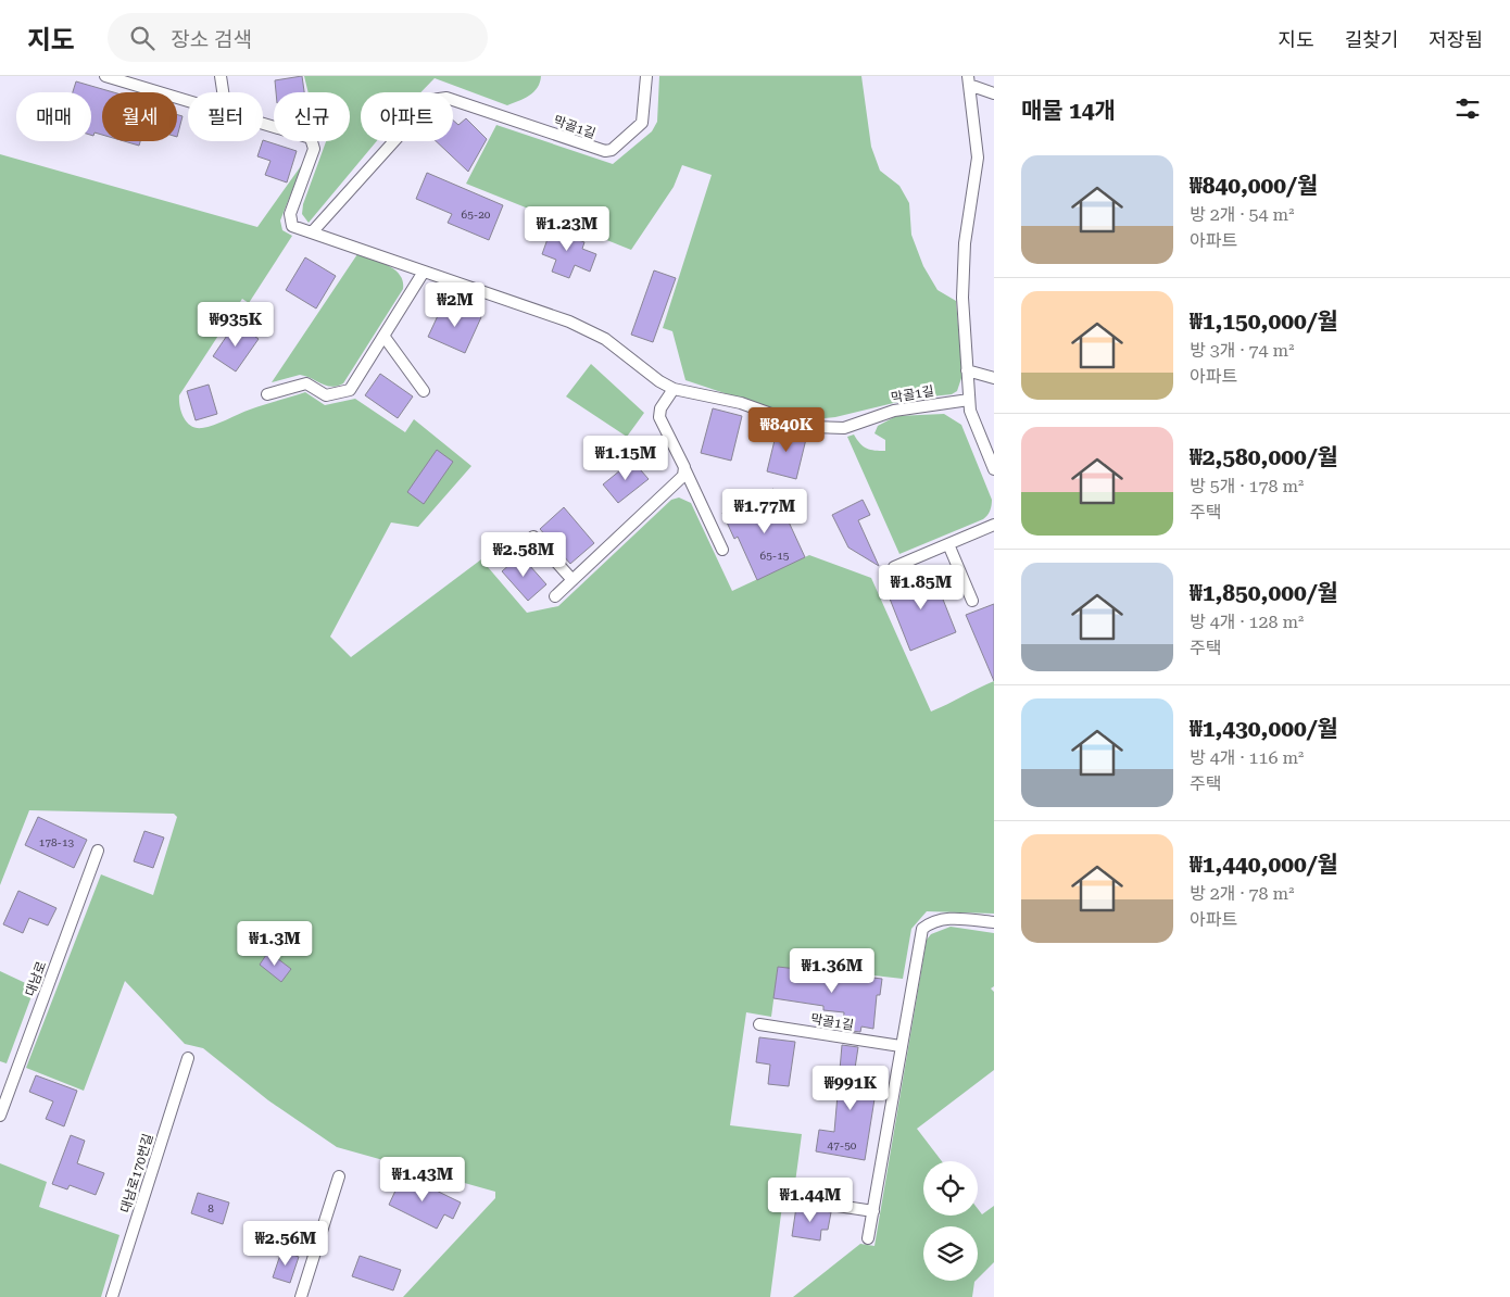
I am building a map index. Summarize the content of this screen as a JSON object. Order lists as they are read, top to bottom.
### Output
{
  "streets": {
    "lane": ["막골1길", "대남로", "대남로170번길"]
  },
  "house_numbers": [
    "65-20",
    "65-15",
    "178-13",
    "47-50",
    "8"
  ],
  "page": {
    "header": "지도",
    "search": "장소 검색",
    "nav": ["지도", "길찾기", "저장됨"],
    "heading": "매물 14개",
    "chip": [
      "매매",
      "월세",
      "필터",
      "신규",
      "아파트"
    ],
    "list": [
      {
        "name": "₩840,000/월",
        "note": "방 2개 · 54 m² · 아파트"
      },
      {
        "name": "₩1,150,000/월",
        "note": "방 3개 · 74 m² · 아파트"
      },
      {
        "name": "₩2,580,000/월",
        "note": "방 5개 · 178 m² · 주택"
      },
      {
        "name": "₩1,850,000/월",
        "note": "방 4개 · 128 m² · 주택"
      },
      {
        "name": "₩1,430,000/월",
        "note": "방 4개 · 116 m² · 주택"
      },
      {
        "name": "₩1,440,000/월",
        "note": "방 2개 · 78 m² · 아파트"
      }
    ],
    "price": [
      "₩1.23M",
      "₩2M",
      "₩935K",
      "₩840K",
      "₩1.15M",
      "₩1.77M",
      "₩2.58M",
      "₩1.85M",
      "₩1.3M",
      "₩1.36M",
      "₩991K",
      "₩1.43M",
      "₩1.44M",
      "₩2.56M"
    ]
  }
}
